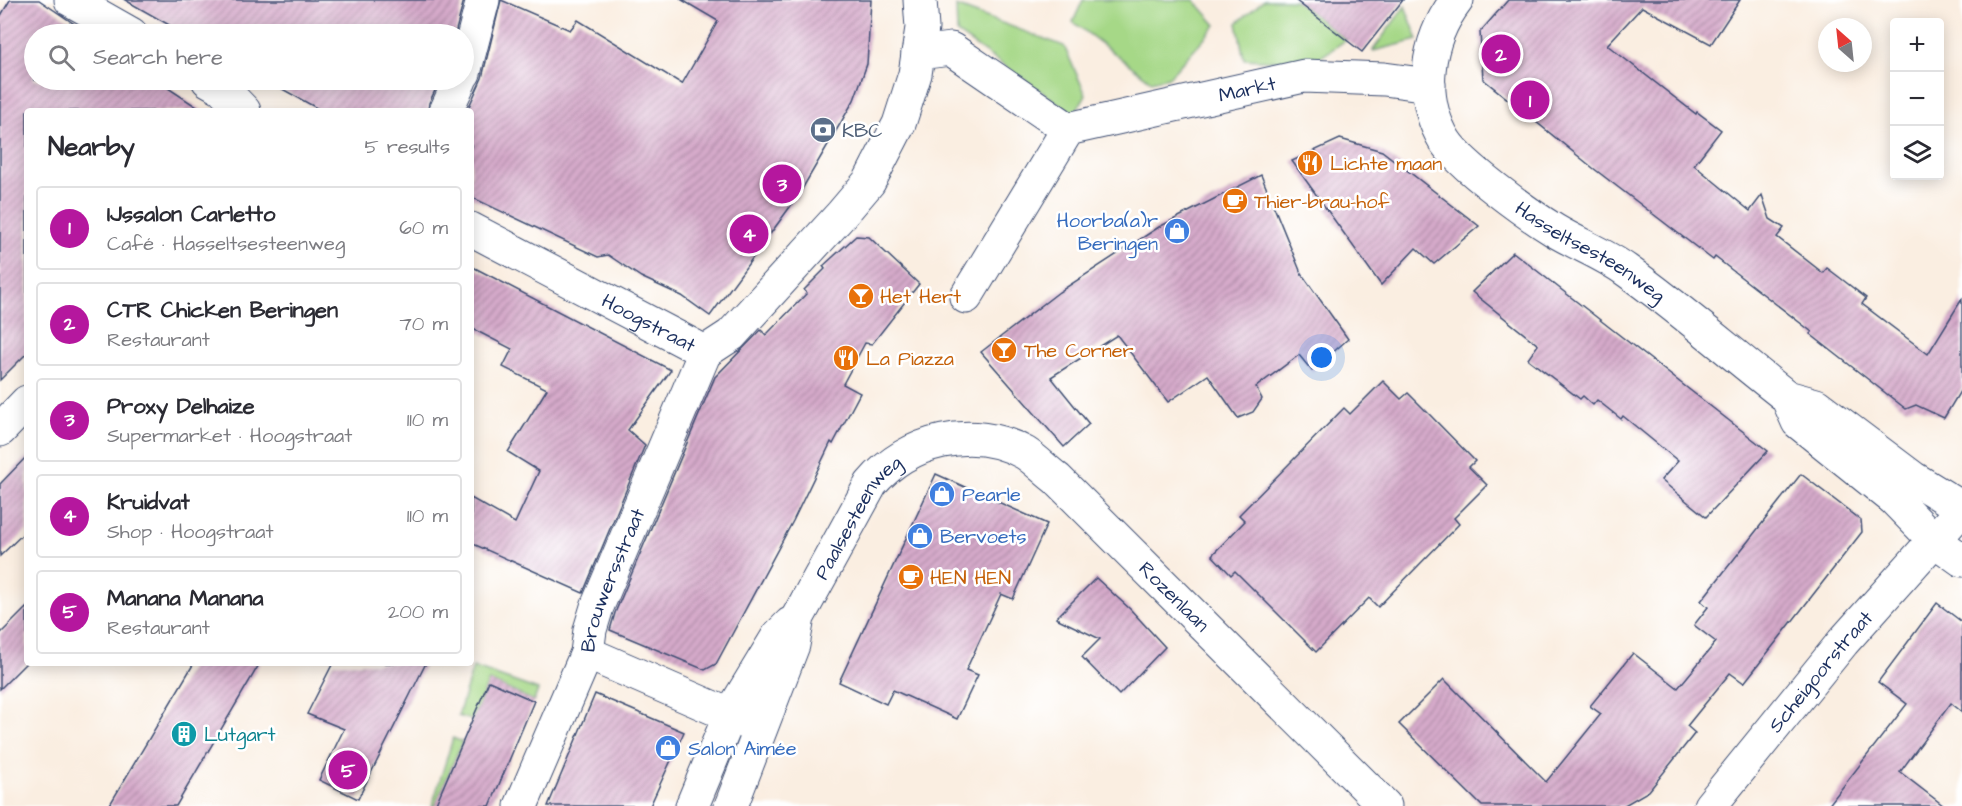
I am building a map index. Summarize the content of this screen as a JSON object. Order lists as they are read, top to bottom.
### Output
{
  "streets": {
    "street": [
      "Markt",
      "Hasseltsesteenweg",
      "Hoogstraat",
      "Paalsesteenweg",
      "Brouwersstraat",
      "Rozenlaan",
      "Scheigoorstraat"
    ]
  },
  "crossings": [
    ["Markt", "Hasseltsesteenweg"],
    ["Hasseltsesteenweg", "Scheigoorstraat"],
    ["Hoogstraat", "Brouwersstraat"],
    ["Paalsesteenweg", "Rozenlaan"]
  ],
  "places": {
    "bank": ["KBC"],
    "restaurant": ["Lichte maan", "La Piazza"],
    "cafe": ["Thier-brau-hof", "HEN HEN"],
    "shop": [
      "Hoorba(a)r Beringen",
      "Pearle",
      "Bervoets",
      "Salon Aimée"
    ],
    "bar": ["Het Hert", "The Corner"],
    "building": ["Lutgart"]
  },
  "north": "top left",
  "page": {
    "map_buttons": ["+", "−"],
    "search": "Search here",
    "pins": [
      "2",
      "1",
      "3",
      "4",
      "5"
    ],
    "heading": ["Nearby", "5 results"],
    "list": [
      {
        "mark": "1",
        "name": "IJssalon Carletto",
        "note": "Café · Hasseltsesteenweg",
        "value": "60 m"
      },
      {
        "mark": "2",
        "name": "CTR Chicken Beringen",
        "note": "Restaurant",
        "value": "70 m"
      },
      {
        "mark": "3",
        "name": "Proxy Delhaize",
        "note": "Supermarket · Hoogstraat",
        "value": "110 m"
      },
      {
        "mark": "4",
        "name": "Kruidvat",
        "note": "Shop · Hoogstraat",
        "value": "110 m"
      },
      {
        "mark": "5",
        "name": "Manana Manana",
        "note": "Restaurant",
        "value": "200 m"
      }
    ]
  }
}
